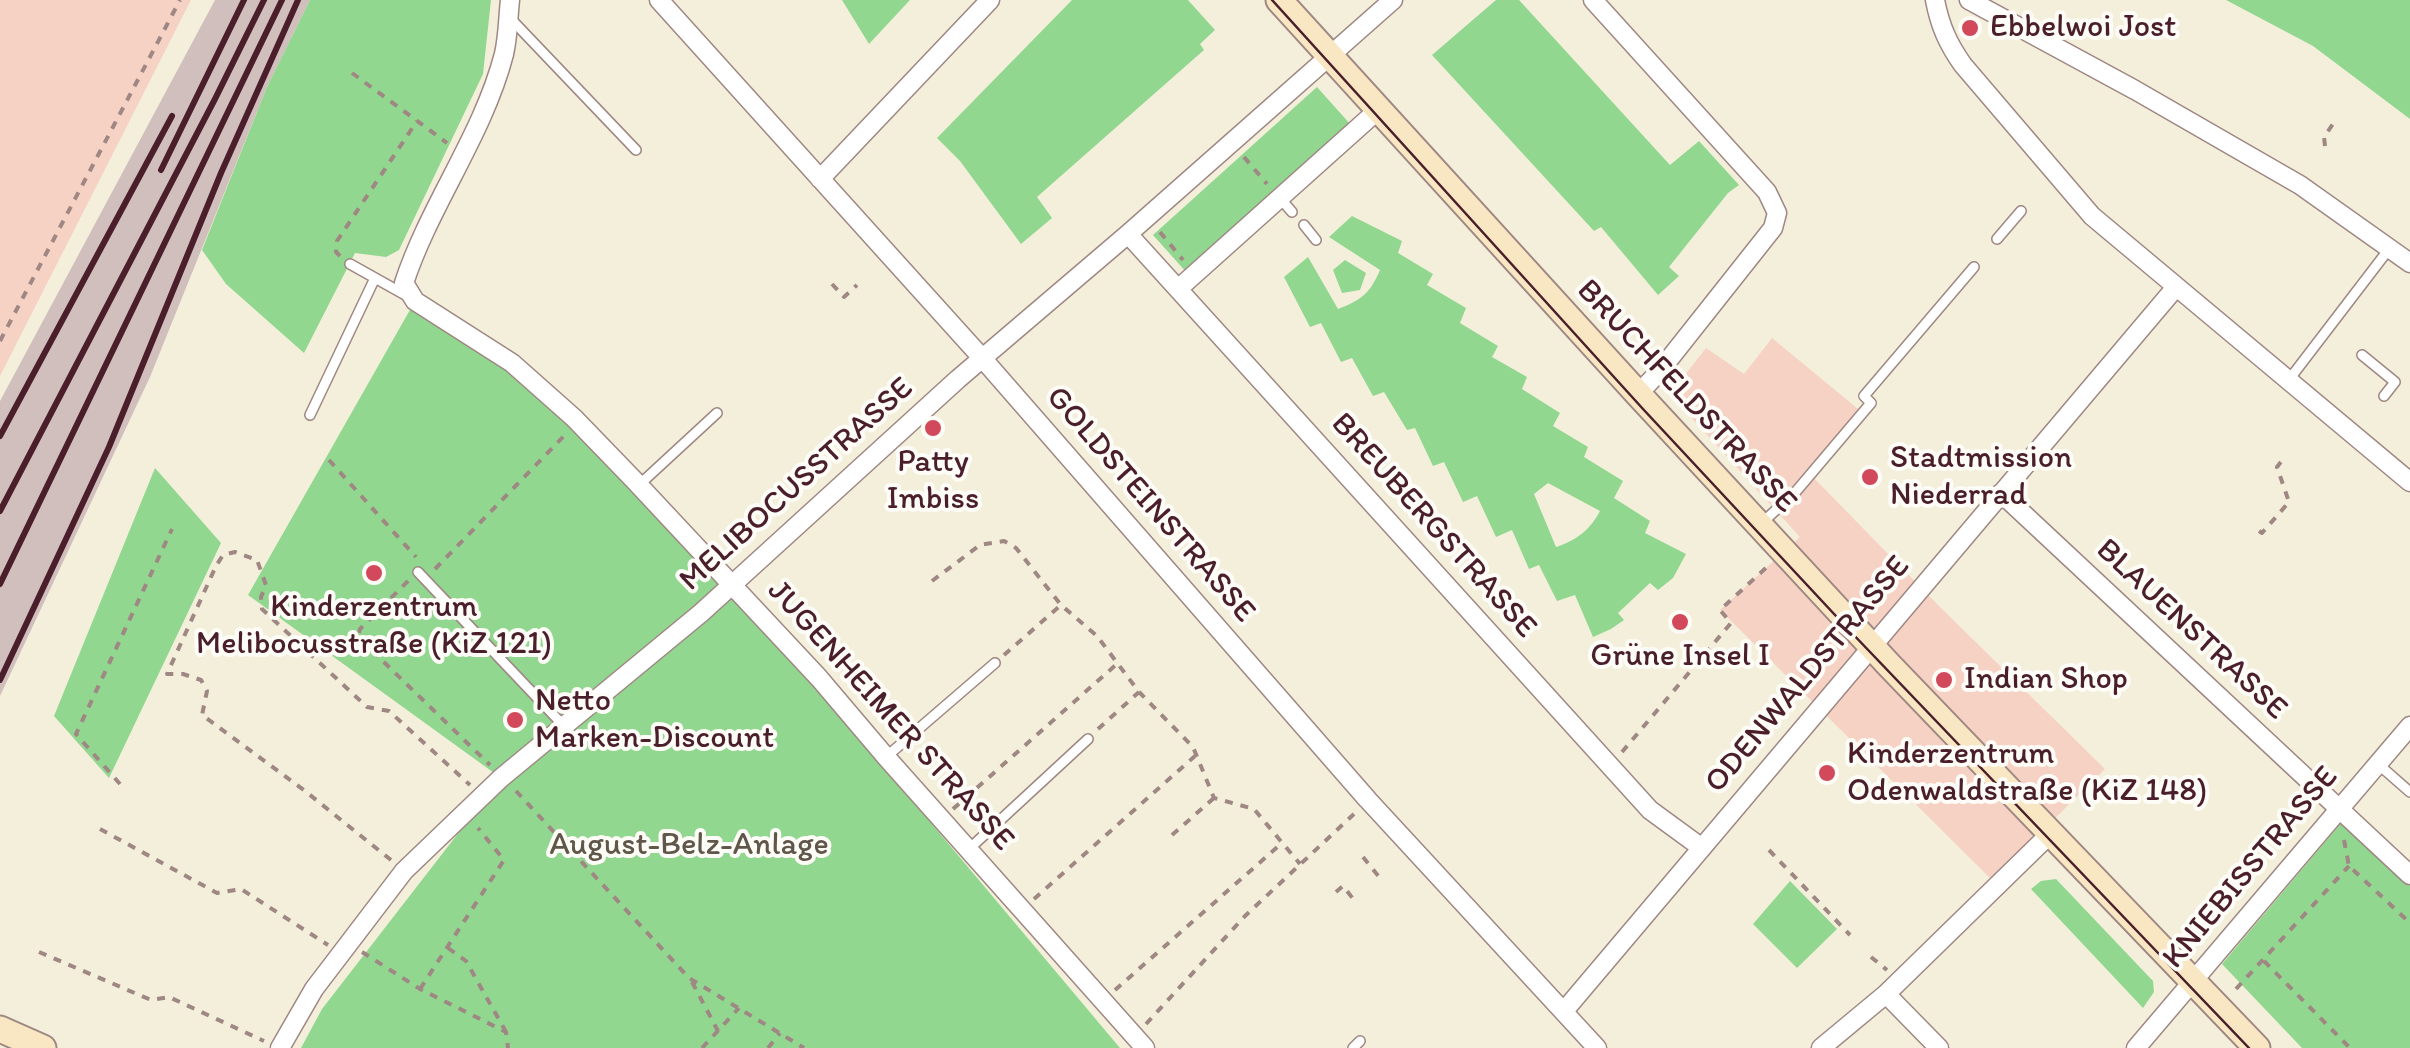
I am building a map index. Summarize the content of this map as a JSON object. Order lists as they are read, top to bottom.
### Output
{
  "streets": {
    "street": [
      "BRUCHFELDSTRASSE",
      "MELIBOCUSSTRASSE",
      "GOLDSTEINSTRASSE",
      "BREUBERGSTRASSE",
      "BLAUENSTRASSE",
      "ODENWALDSTRASSE",
      "JUGENHEIMER STRASSE",
      "KNIEBISSTRASSE"
    ]
  },
  "crossings": [
    ["BRUCHFELDSTRASSE", "MELIBOCUSSTRASSE"],
    ["BRUCHFELDSTRASSE", "ODENWALDSTRASSE"],
    ["BRUCHFELDSTRASSE", "KNIEBISSTRASSE"],
    ["MELIBOCUSSTRASSE", "GOLDSTEINSTRASSE"],
    ["MELIBOCUSSTRASSE", "BREUBERGSTRASSE"],
    ["MELIBOCUSSTRASSE", "JUGENHEIMER STRASSE"],
    ["GOLDSTEINSTRASSE", "ODENWALDSTRASSE"],
    ["BREUBERGSTRASSE", "ODENWALDSTRASSE"],
    ["BLAUENSTRASSE", "ODENWALDSTRASSE"],
    ["BLAUENSTRASSE", "KNIEBISSTRASSE"]
  ],
  "parks": ["August-Belz-Anlage"],
  "places": [
    "Ebbelwoi Jost",
    "Patty Imbiss",
    "Stadtmission Niederrad",
    "Kinderzentrum Melibocusstraße (KiZ 121)",
    "Grüne Insel I",
    "Indian Shop",
    "Netto Marken-Discount",
    "Kinderzentrum Odenwaldstraße (KiZ 148)"
  ]
}
